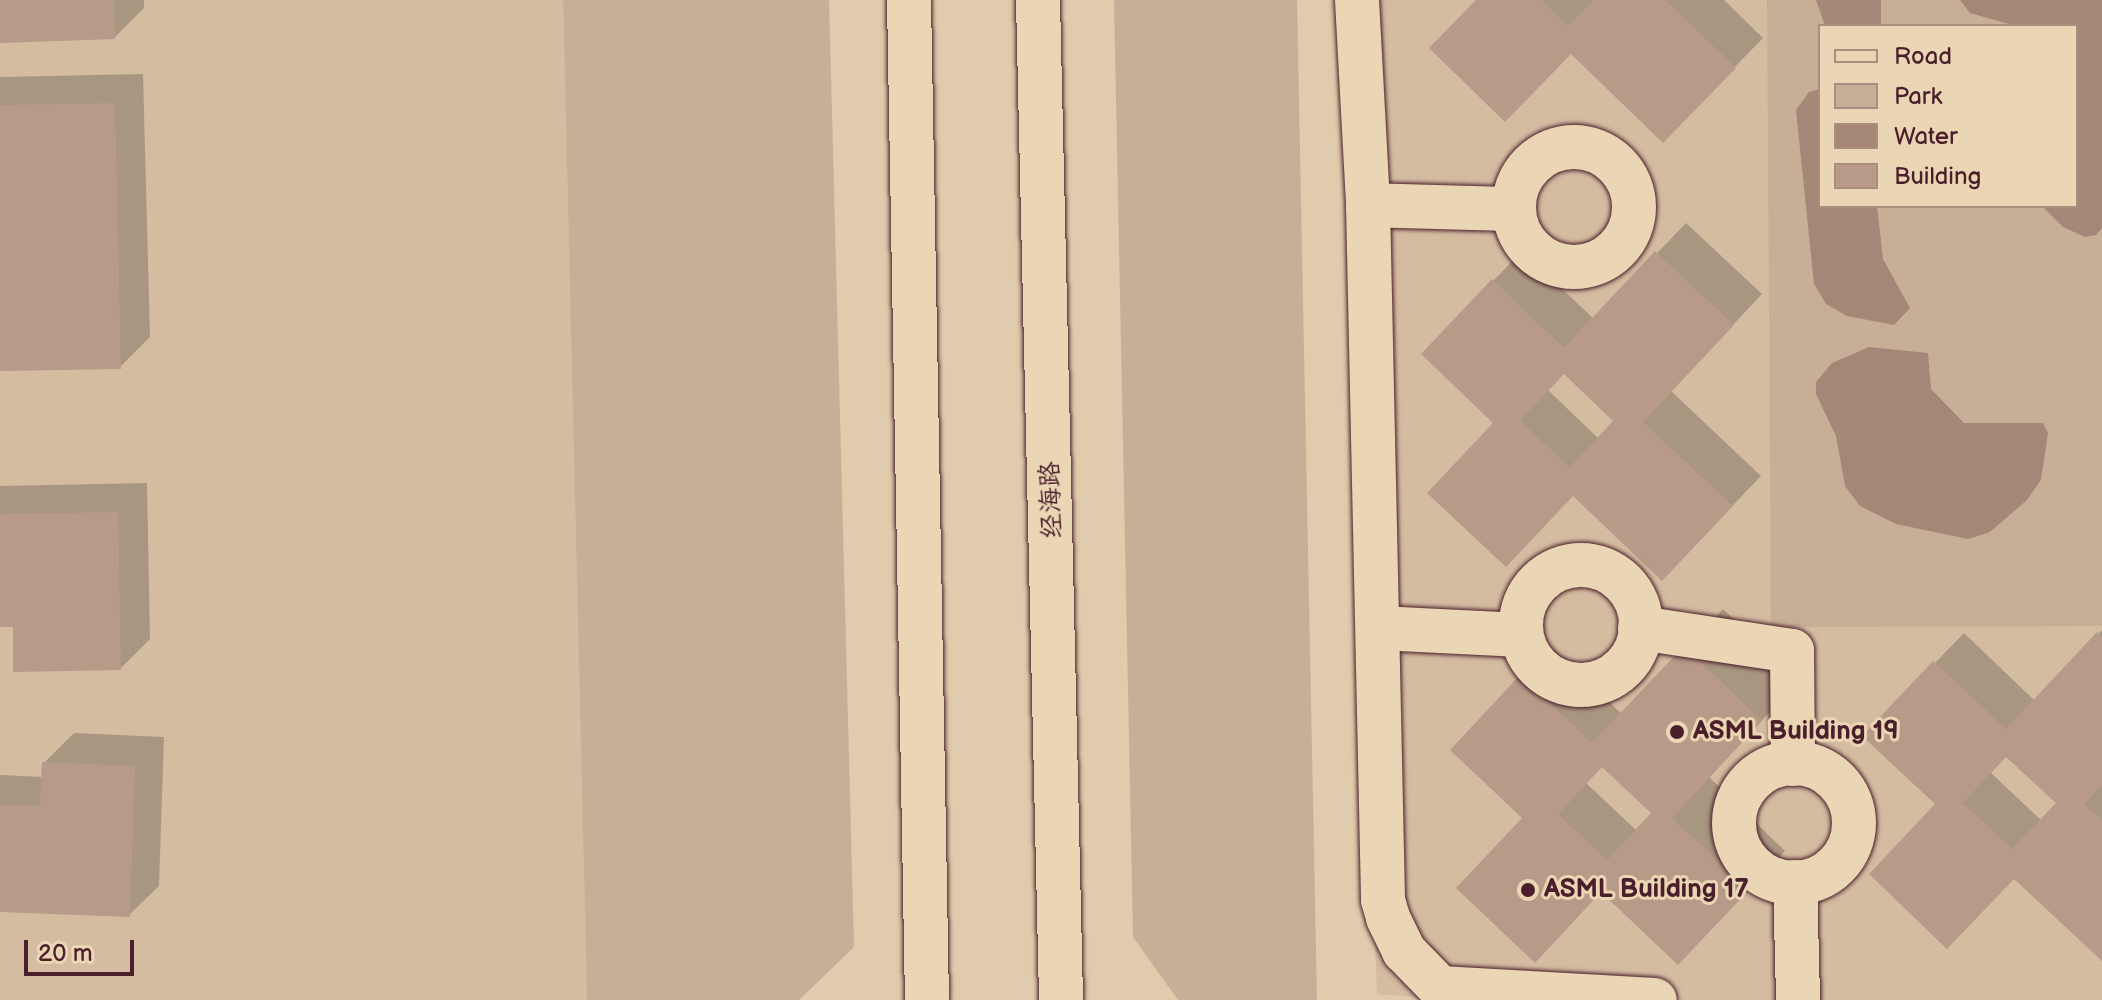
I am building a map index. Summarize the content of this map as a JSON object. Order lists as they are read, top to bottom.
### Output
{
  "streets": {
    "main road": ["经海路"]
  },
  "places": ["ASML Building 19", "ASML Building 17"],
  "legend": [
    "Road",
    "Park",
    "Water",
    "Building"
  ],
  "scale_bar": "20 m"
}
